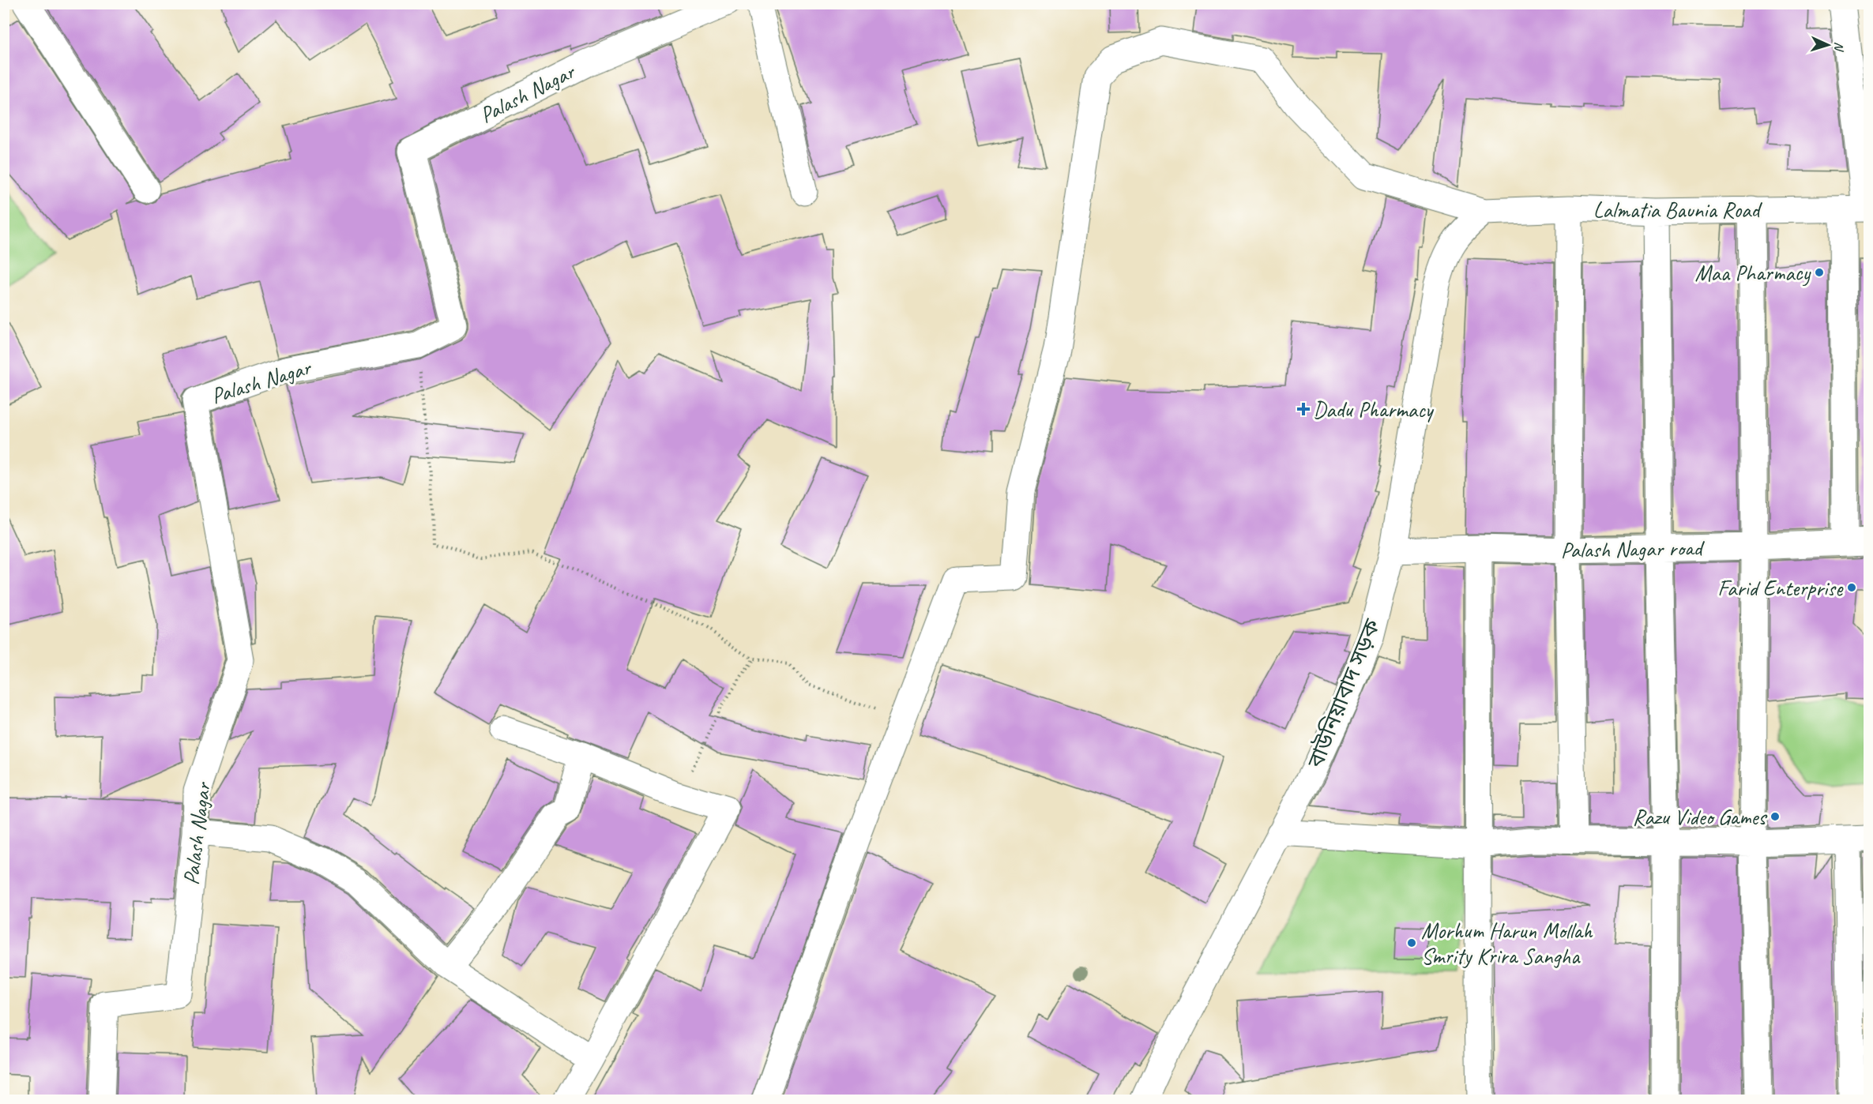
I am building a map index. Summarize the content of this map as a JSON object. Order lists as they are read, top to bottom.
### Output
{
  "streets": {
    "street": [
      "Palash Nagar",
      "Lalmatia Baunia Road",
      "Palash Nagar road",
      "বাউনিয়াবাদ সড়ক"
    ]
  },
  "crossings": [
    ["Lalmatia Baunia Road", "বাউনিয়াবাদ সড়ক"],
    ["Palash Nagar road", "বাউনিয়াবাদ সড়ক"]
  ],
  "places": {
    "other": [
      "Maa Pharmacy",
      "Farid Enterprise",
      "Razu Video Games",
      "Morhum Harun Mollah Smrity Krira Sangha"
    ],
    "health": ["Dadu Pharmacy"]
  },
  "north": "right"
}
